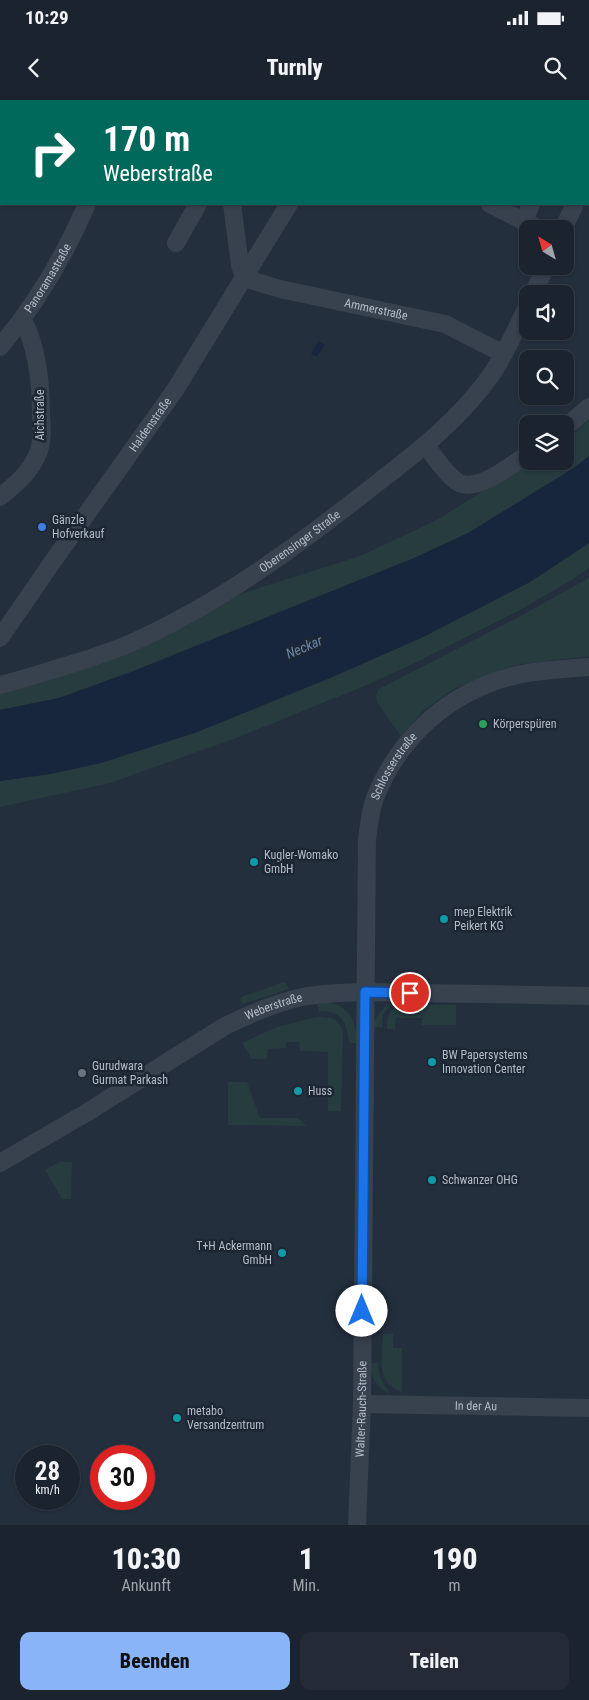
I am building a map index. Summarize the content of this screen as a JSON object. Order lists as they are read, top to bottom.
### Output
{
  "streets": {
    "street": [
      "Panoramastraße",
      "Ammerstraße",
      "Aichstraße",
      "Haldenstraße",
      "Oberensinger Straße",
      "Schlosserstraße",
      "Weberstraße",
      "In der Au",
      "Walter-Rauch-Straße"
    ]
  },
  "crossings": [
    ["Panoramastraße", "Aichstraße"],
    ["Ammerstraße", "Haldenstraße"],
    ["Ammerstraße", "Oberensinger Straße"],
    ["Schlosserstraße", "Weberstraße"],
    ["Schlosserstraße", "Walter-Rauch-Straße"],
    ["Weberstraße", "Walter-Rauch-Straße"],
    ["In der Au", "Walter-Rauch-Straße"]
  ],
  "water": ["Neckar"],
  "places": [
    "Gänzle Hofverkauf",
    "Körperspüren",
    "Kugler-Womako GmbH",
    "mep Elektrik Peikert KG",
    "BW Papersystems Innovation Center",
    "Gurudwara Gurmat Parkash",
    "Huss",
    "Schwanzer OHG",
    "T+H Ackermann GmbH",
    "metabo Versandzentrum"
  ],
  "north": "top left",
  "page": {
    "status": "10:29",
    "header": "Turnly",
    "turn": ["170 m", "Weberstraße"],
    "speed": "28 km/h",
    "limit": "30",
    "eta": [
      "10:30",
      "Ankunft",
      "1",
      "Min.",
      "190",
      "m"
    ],
    "buttons": ["Beenden", "Teilen"]
  }
}
